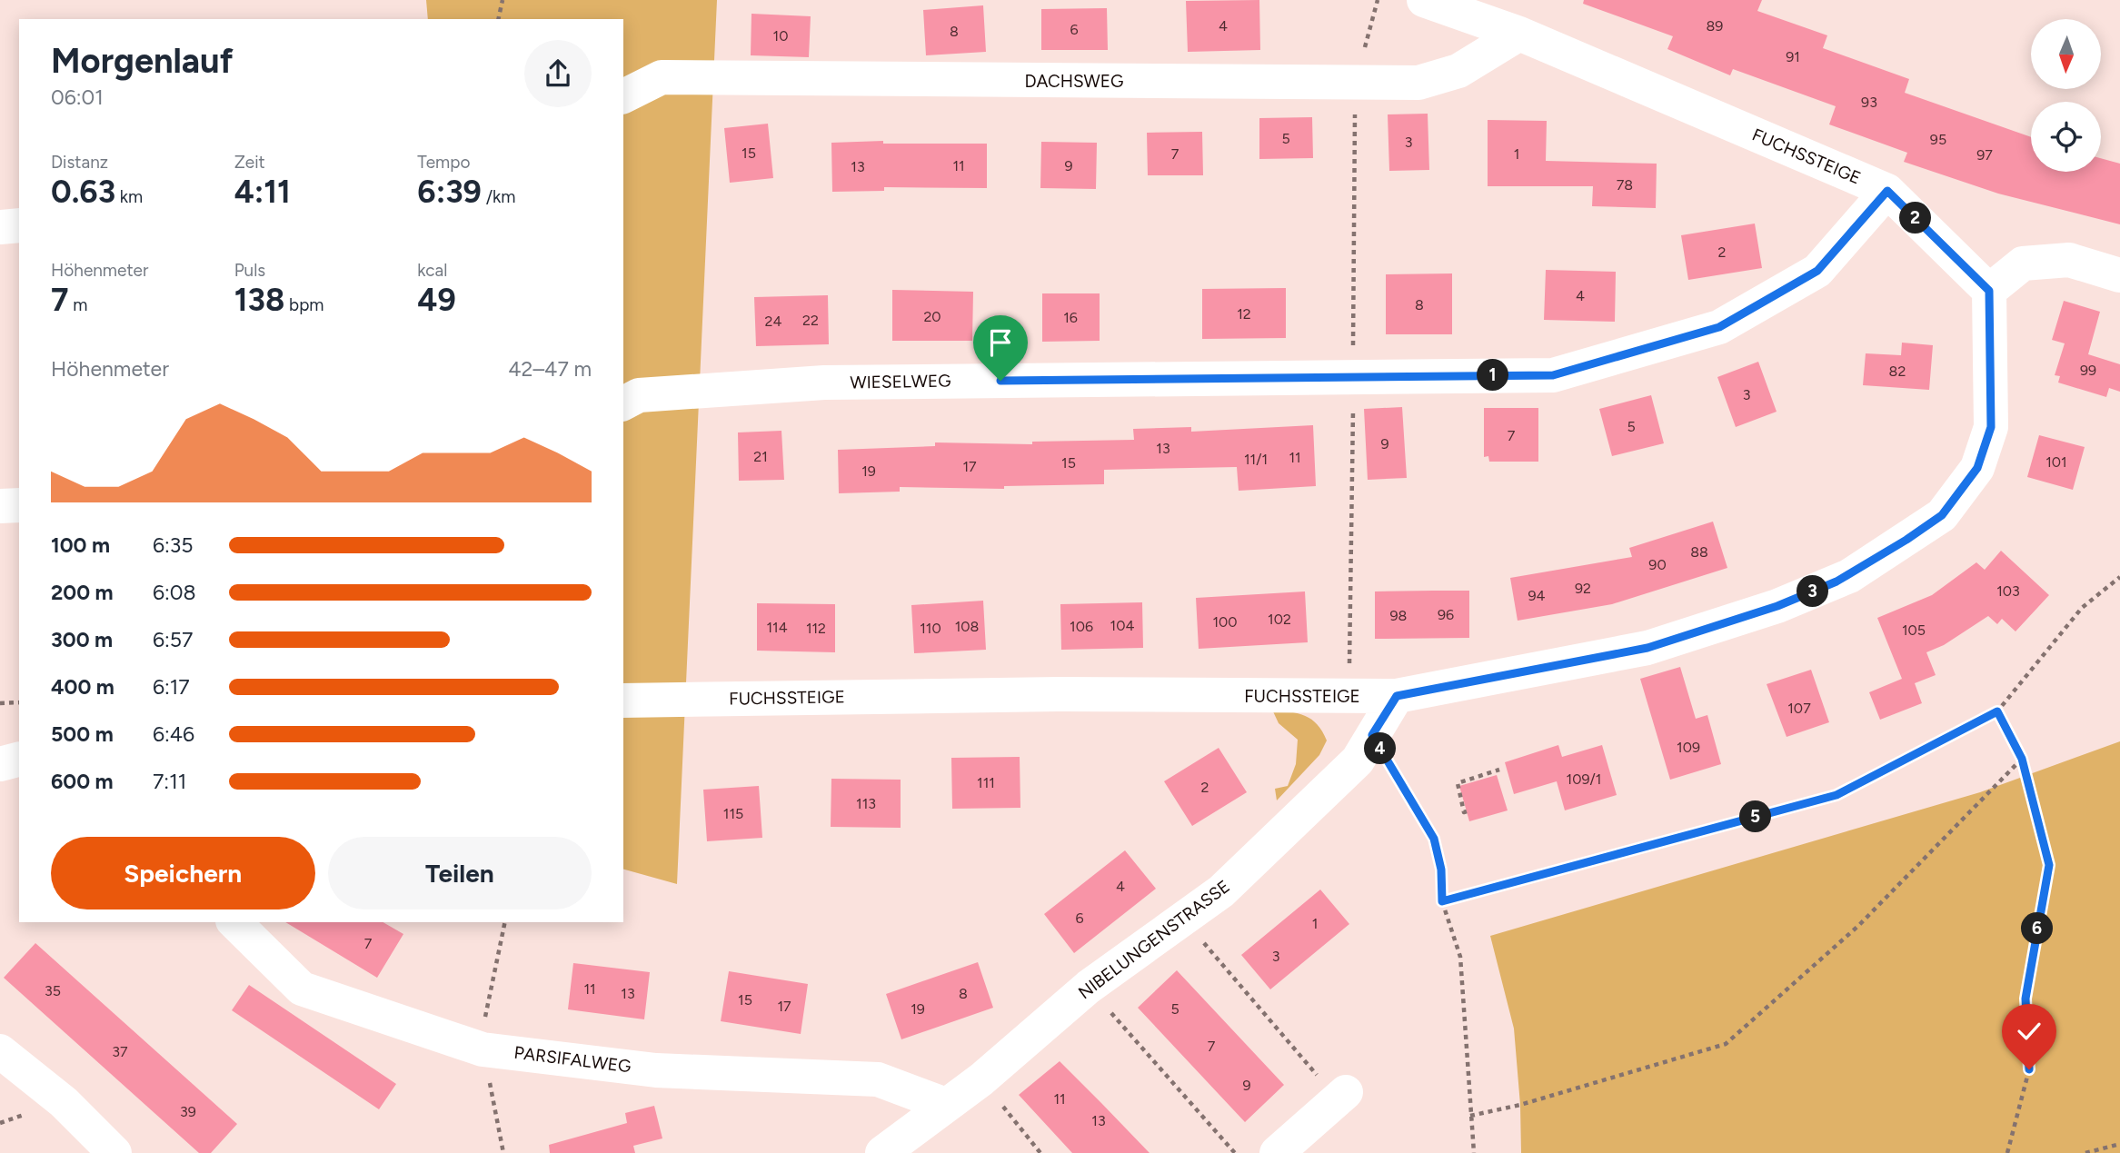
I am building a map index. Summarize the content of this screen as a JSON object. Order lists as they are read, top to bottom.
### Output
{
  "streets": {
    "street": [
      "DACHSWEG",
      "FUCHSSTEIGE",
      "WIESELWEG",
      "NIBELUNGENSTRASSE",
      "PARSIFALWEG"
    ]
  },
  "crossings": [
    ["DACHSWEG", "FUCHSSTEIGE"],
    ["FUCHSSTEIGE", "WIESELWEG"],
    ["FUCHSSTEIGE", "NIBELUNGENSTRASSE"],
    ["NIBELUNGENSTRASSE", "PARSIFALWEG"]
  ],
  "house_numbers": [
    "4",
    "89",
    "6",
    "8",
    "10",
    "91",
    "93",
    "5",
    "95",
    "3",
    "15",
    "7",
    "1",
    "97",
    "11",
    "9",
    "13",
    "78",
    "2",
    "4",
    "8",
    "12",
    "20",
    "16",
    "22",
    "24",
    "99",
    "82",
    "3",
    "5",
    "7",
    "9",
    "13",
    "21",
    "11",
    "11/1",
    "101",
    "15",
    "17",
    "19",
    "88",
    "90",
    "92",
    "103",
    "94",
    "96",
    "98",
    "102",
    "100",
    "104",
    "108",
    "106",
    "114",
    "112",
    "110",
    "105",
    "107",
    "109",
    "109/1",
    "111",
    "2",
    "113",
    "115",
    "4",
    "6",
    "1",
    "7",
    "3",
    "11",
    "35",
    "13",
    "8",
    "15",
    "17",
    "19",
    "5",
    "7",
    "37",
    "9",
    "11",
    "39",
    "13"
  ],
  "north": "bottom",
  "page": {
    "heading": ["Morgenlauf", "06:01"],
    "stats": [
      ["Distanz", "0.63 km"],
      ["Zeit", "4:11"],
      ["Tempo", "6:39 /km"],
      ["Höhenmeter", "7 m"],
      ["Puls", "138 bpm"],
      ["kcal", "49"]
    ],
    "pins": [
      "2",
      "1",
      "3",
      "4",
      "5",
      "6"
    ],
    "chart": ["Höhenmeter", "42–47 m"],
    "list": [
      {
        "name": "100 m",
        "note": "6:35"
      },
      {
        "name": "200 m",
        "note": "6:08"
      },
      {
        "name": "300 m",
        "note": "6:57"
      },
      {
        "name": "400 m",
        "note": "6:17"
      },
      {
        "name": "500 m",
        "note": "6:46"
      },
      {
        "name": "600 m",
        "note": "7:11"
      }
    ],
    "buttons": ["Speichern", "Teilen"]
  }
}
